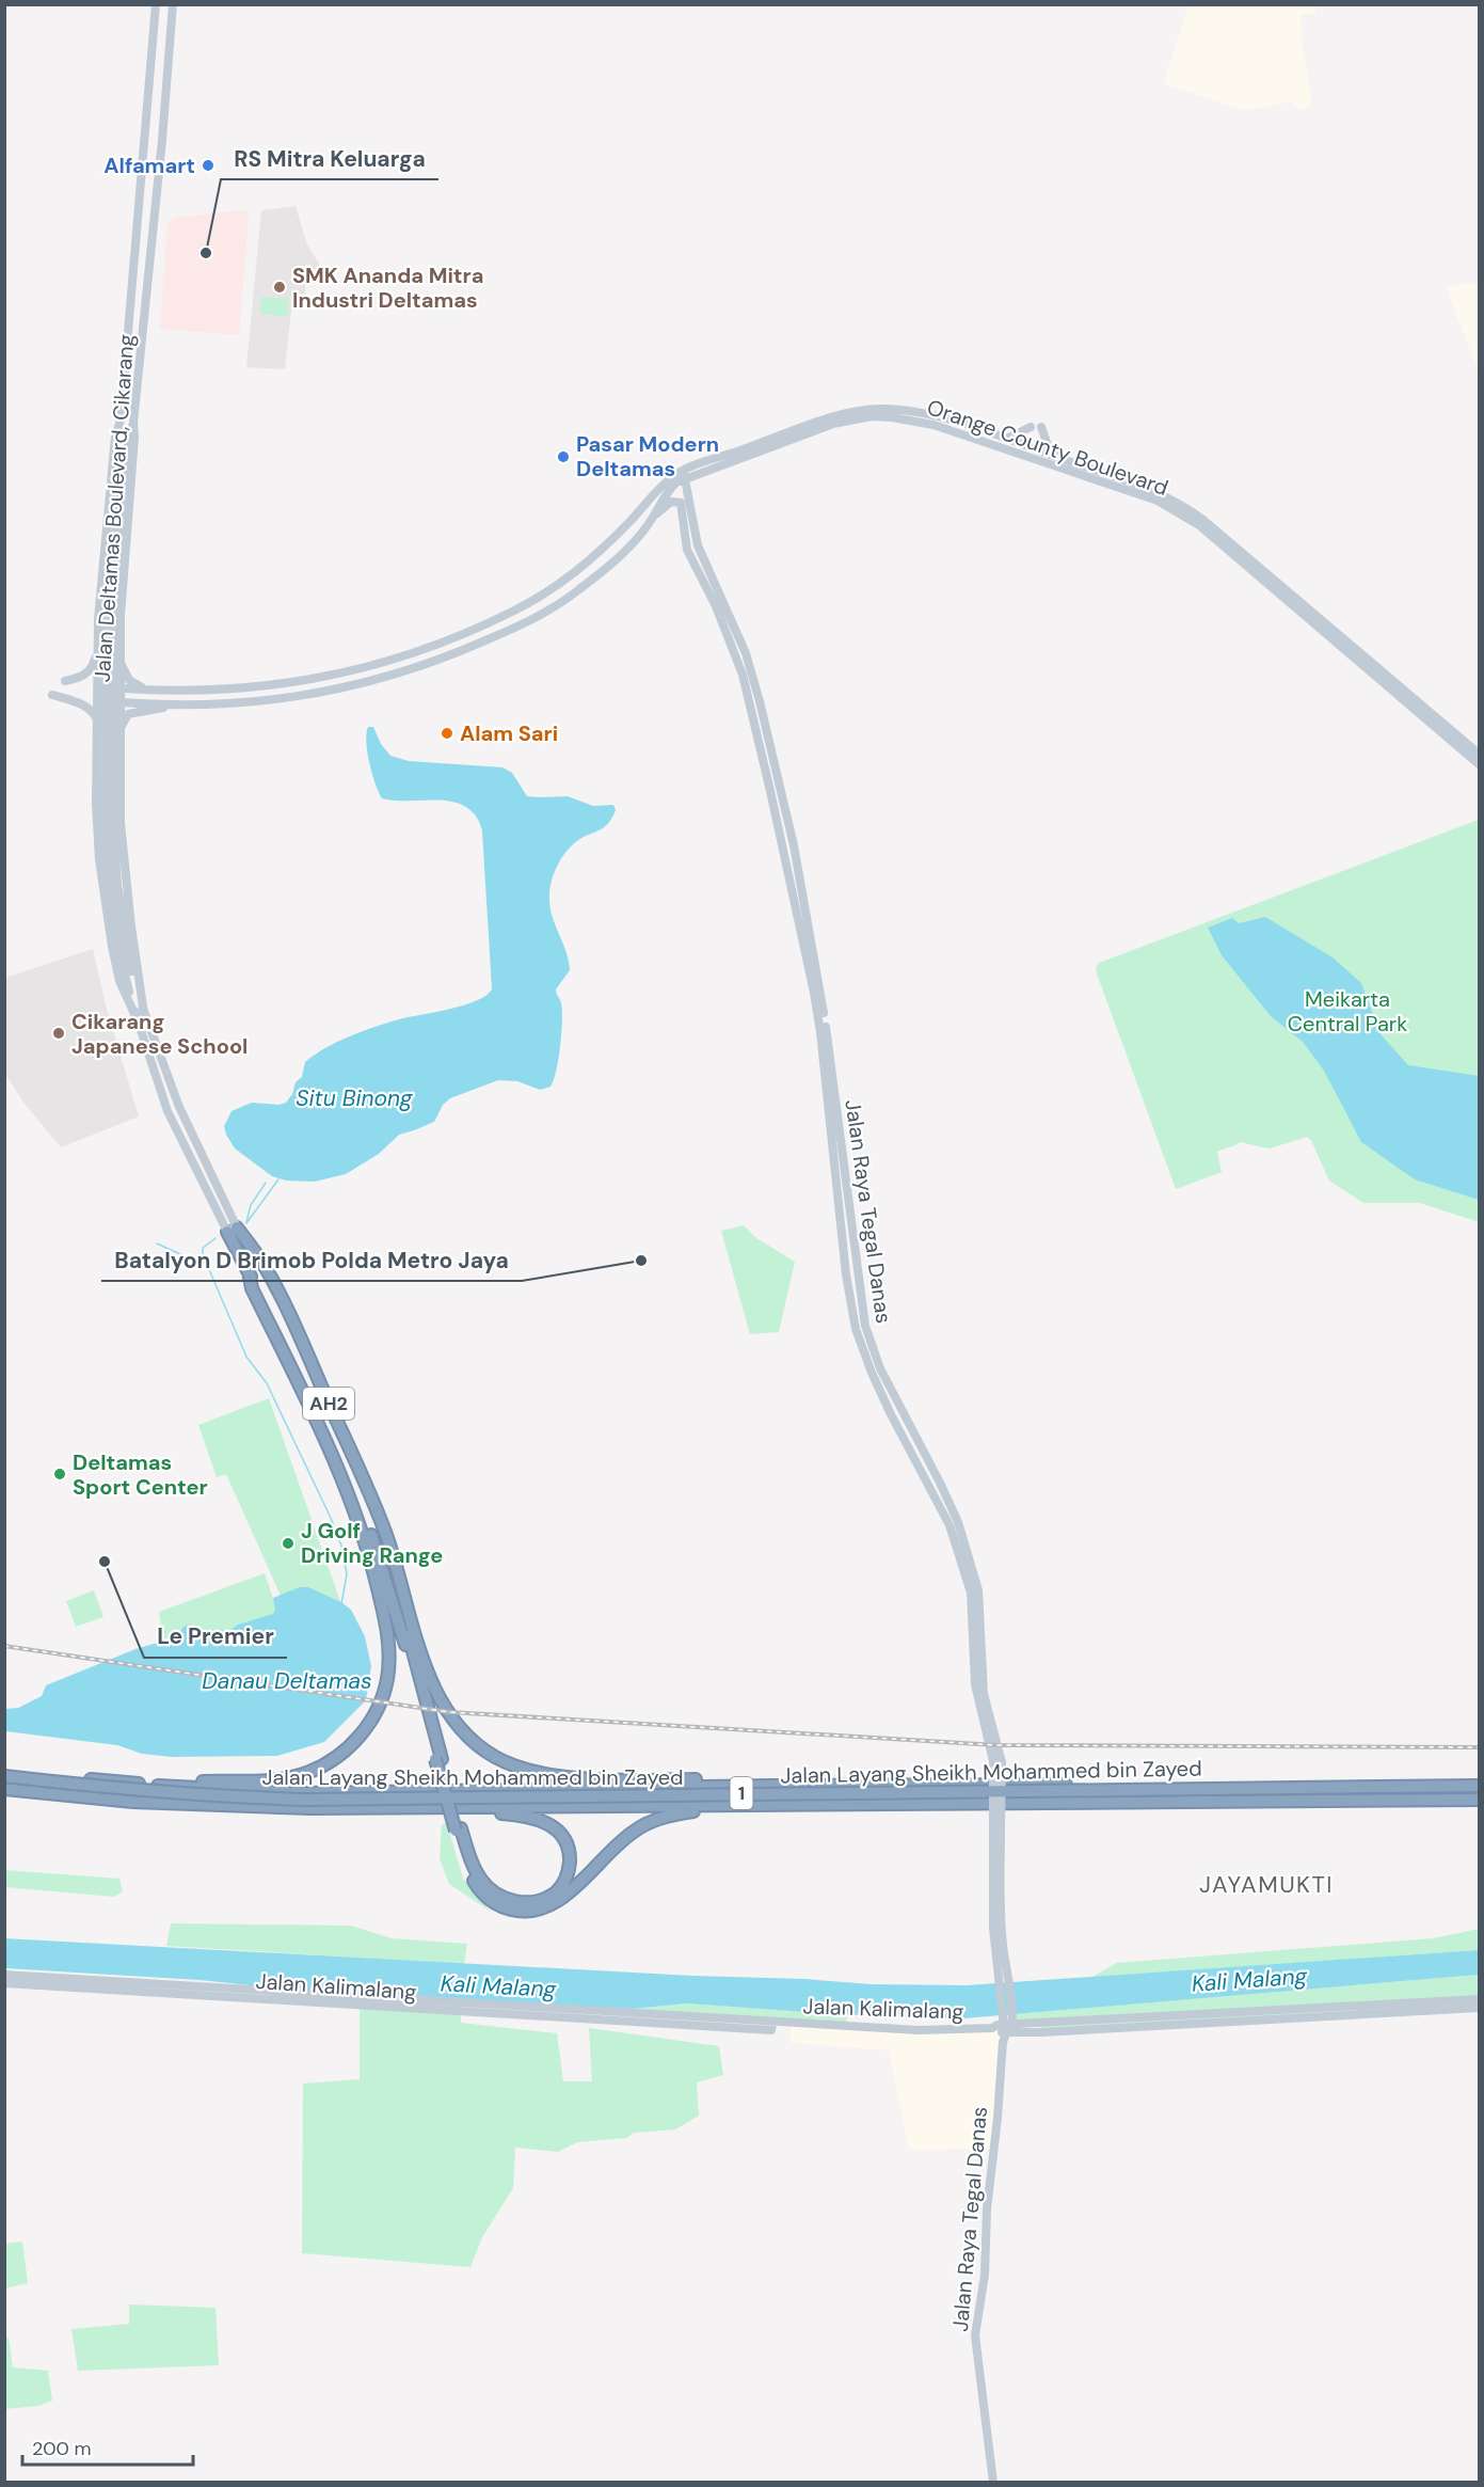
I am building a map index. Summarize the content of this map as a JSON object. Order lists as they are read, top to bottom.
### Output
{
  "streets": {
    "highway": ["AH2", "Jalan Layang Sheikh Mohammed bin Zayed", "1"],
    "main road": [
      "Orange County Boulevard",
      "Jalan Deltamas Boulevard, Cikarang",
      "Jalan Raya Tegal Danas",
      "Jalan Kalimalang"
    ]
  },
  "crossings": [
    ["Orange County Boulevard", "Jalan Raya Tegal Danas"],
    ["Jalan Deltamas Boulevard, Cikarang", "AH2"],
    ["Jalan Raya Tegal Danas", "Jalan Kalimalang"],
    ["Jalan Layang Sheikh Mohammed bin Zayed", "1"]
  ],
  "districts": ["JAYAMUKTI"],
  "water": ["Situ Binong", "Danau Deltamas", "Kali Malang"],
  "parks": ["Meikarta Central Park"],
  "places": [
    "Alfamart",
    "RS Mitra Keluarga",
    "SMK Ananda Mitra Industri Deltamas",
    "Pasar Modern Deltamas",
    "Alam Sari",
    "Cikarang Japanese School",
    "Batalyon D Brimob Polda Metro Jaya",
    "Deltamas Sport Center",
    "J Golf Driving Range",
    "Le Premier"
  ],
  "scale_bar": "200 m"
}
